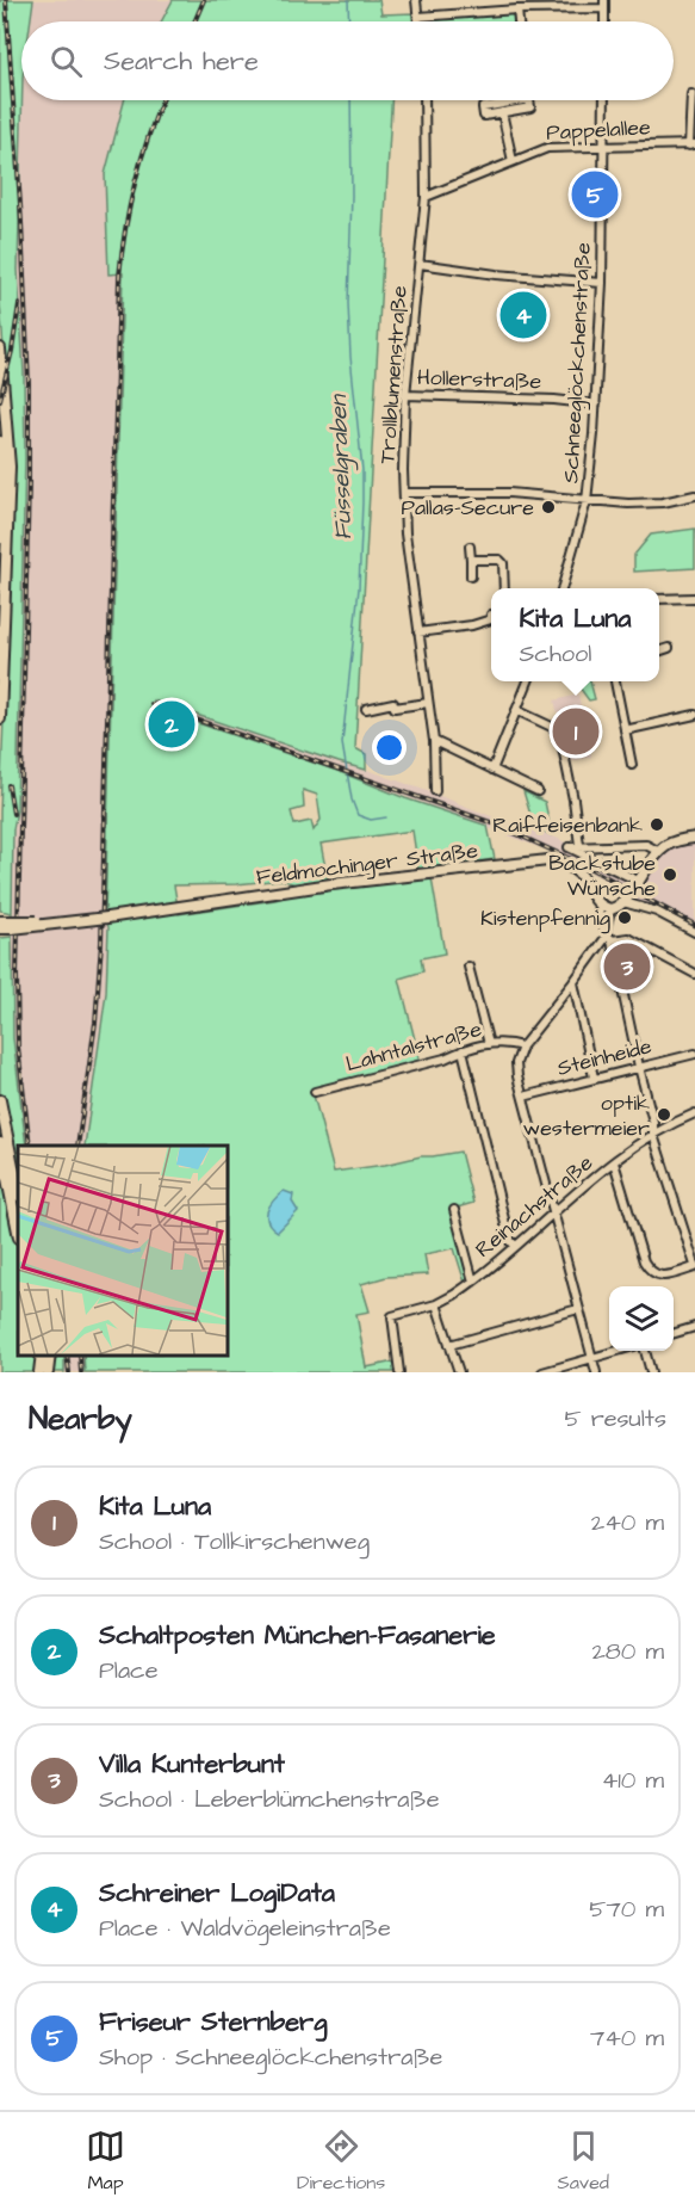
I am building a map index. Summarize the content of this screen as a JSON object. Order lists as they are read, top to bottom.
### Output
{
  "streets": {
    "main road": ["Feldmochinger Straße"],
    "street": [
      "Pappelallee",
      "Schneeglöckchenstraße",
      "Trollblumenstraße",
      "Hollerstraße",
      "Lahntalstraße",
      "Steinheide",
      "Reinachstraße"
    ]
  },
  "crossings": [
    ["Pappelallee", "Schneeglöckchenstraße"],
    ["Pappelallee", "Trollblumenstraße"],
    ["Schneeglöckchenstraße", "Hollerstraße"],
    ["Trollblumenstraße", "Hollerstraße"]
  ],
  "water": ["Füsselgraben"],
  "places": [
    "Pallas-Secure",
    "Raiffeisenbank",
    "Backstube Wünsche",
    "Kistenpfennig",
    "optik westermeier"
  ],
  "page": {
    "search": "Search here",
    "pins": [
      "5",
      "4",
      "2",
      "1",
      "3"
    ],
    "popup": ["Kita Luna", "School"],
    "heading": ["Nearby", "5 results"],
    "list": [
      {
        "mark": "1",
        "name": "Kita Luna",
        "note": "School · Tollkirschenweg",
        "value": "240 m"
      },
      {
        "mark": "2",
        "name": "Schaltposten München-Fasanerie",
        "note": "Place",
        "value": "280 m"
      },
      {
        "mark": "3",
        "name": "Villa Kunterbunt",
        "note": "School · Leberblümchenstraße",
        "value": "410 m"
      },
      {
        "mark": "4",
        "name": "Schreiner LogiData",
        "note": "Place · Waldvögeleinstraße",
        "value": "570 m"
      },
      {
        "mark": "5",
        "name": "Friseur Sternberg",
        "note": "Shop · Schneeglöckchenstraße",
        "value": "740 m"
      }
    ],
    "nav": ["Map", "Directions", "Saved"]
  }
}
